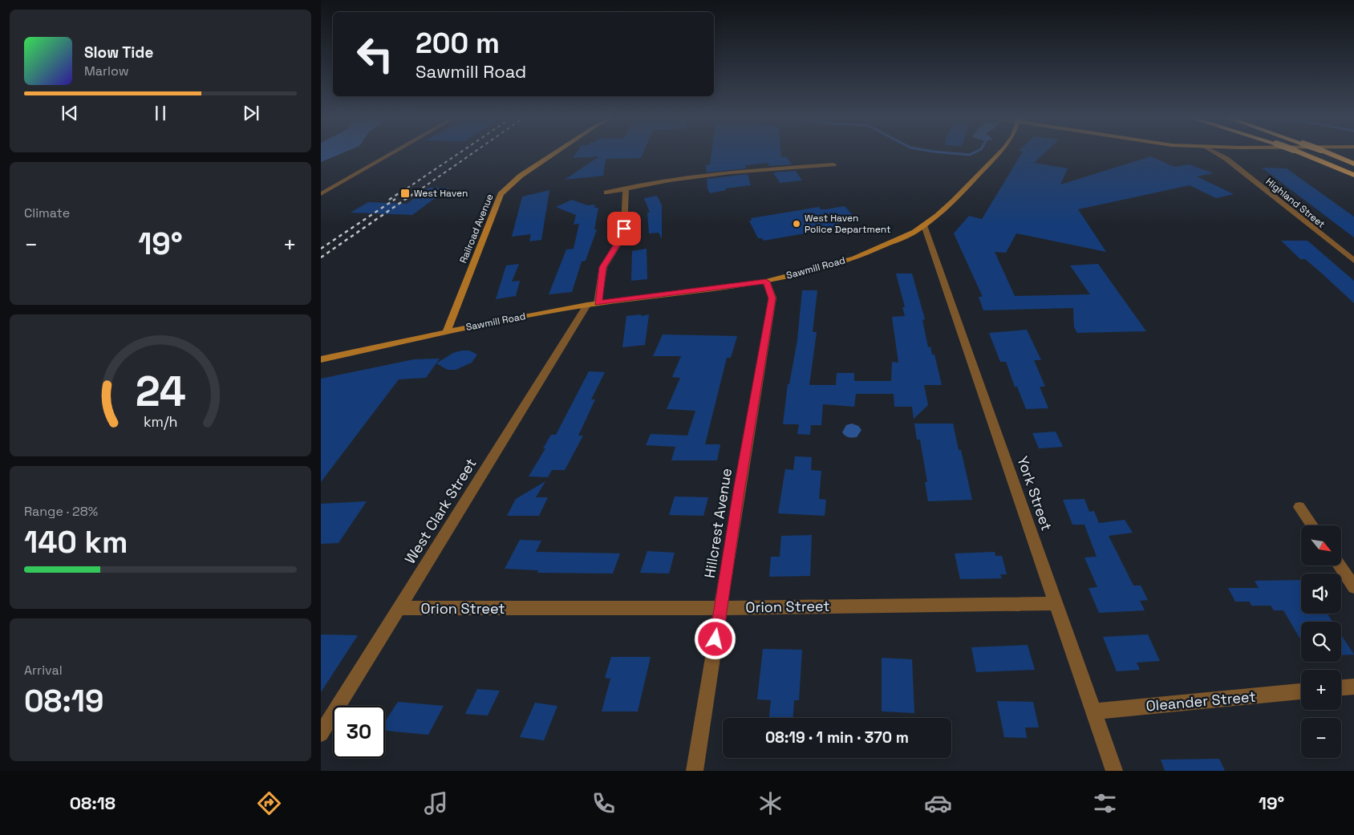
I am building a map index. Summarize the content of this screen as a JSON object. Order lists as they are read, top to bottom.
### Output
{
  "streets": {
    "street": [
      "Highland Street",
      "Railroad Avenue",
      "Sawmill Road",
      "York Street",
      "West Clark Street",
      "Hillcrest Avenue",
      "Orion Street",
      "Oleander Street"
    ]
  },
  "crossings": [
    ["Railroad Avenue", "Sawmill Road"],
    ["Sawmill Road", "York Street"],
    ["Sawmill Road", "West Clark Street"],
    ["Sawmill Road", "Hillcrest Avenue"],
    ["York Street", "Orion Street"],
    ["York Street", "Oleander Street"],
    ["West Clark Street", "Orion Street"],
    ["Hillcrest Avenue", "Orion Street"]
  ],
  "places": {
    "transit": ["West Haven"],
    "other": ["West Haven Police Department"]
  },
  "north": "bottom right",
  "page": {
    "turn": ["200 m", "Sawmill Road"],
    "song": ["Slow Tide", "Marlow"],
    "tile": [
      "Climate",
      ["Range · 28%", "140 km"],
      ["Arrival", "08:19"]
    ],
    "heat": ["−", "19°", "+"],
    "map_buttons": ["+", "−"],
    "limit": "30",
    "trip": "08:19 · 1 min · 370 m",
    "tabs": ["08:18", "19°"],
    "gauge": ["24", "km/h"]
  }
}
